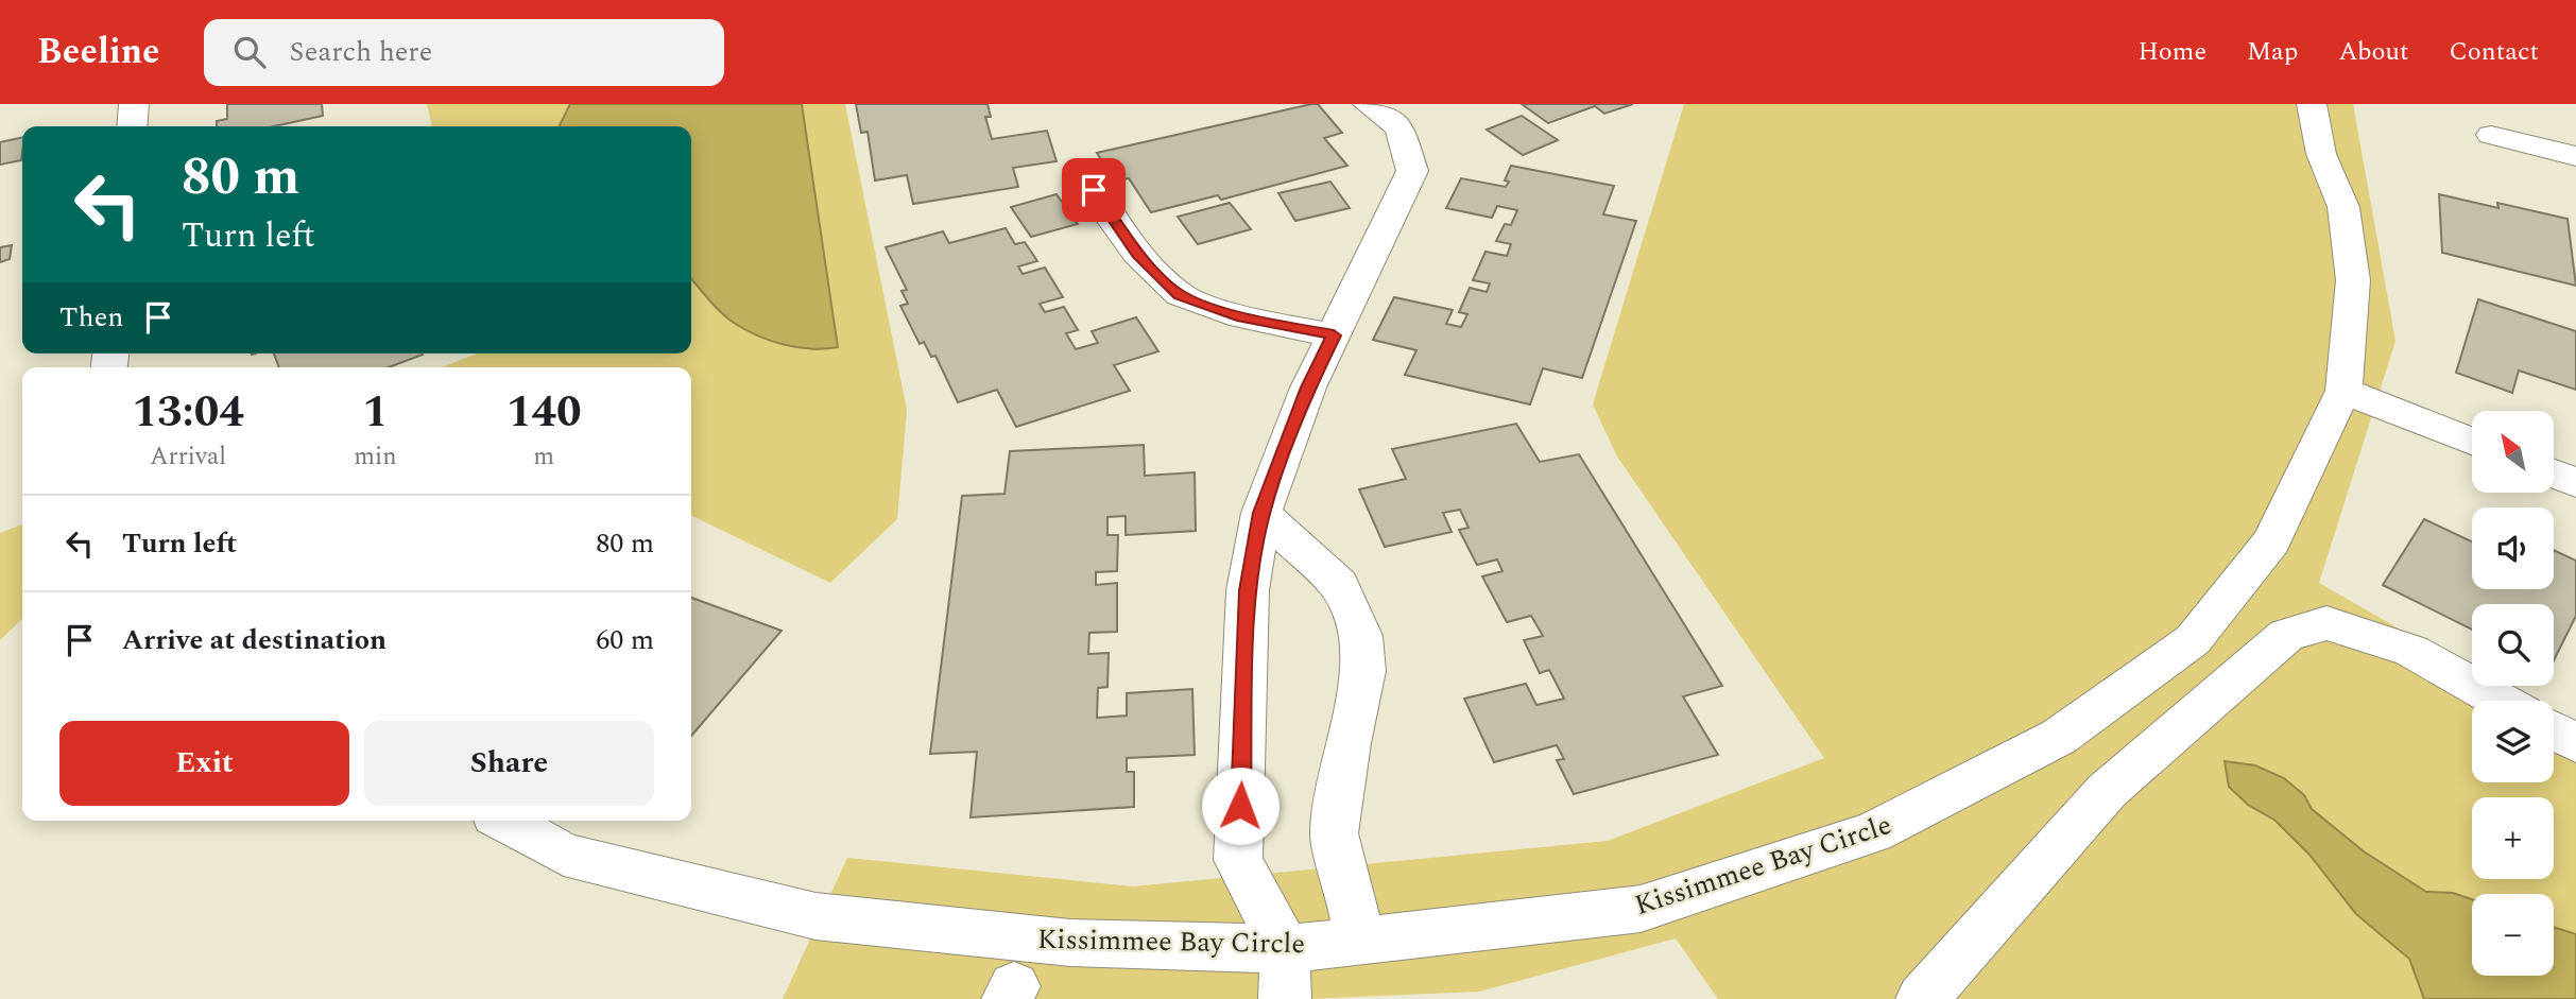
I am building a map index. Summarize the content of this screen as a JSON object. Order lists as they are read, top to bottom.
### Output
{
  "streets": {
    "street": ["Kissimmee Bay Circle"]
  },
  "north": "top left",
  "page": {
    "header": "Beeline",
    "search": "Search here",
    "nav": [
      "Home",
      "Map",
      "About",
      "Contact"
    ],
    "turn": ["80 m", "Turn left"],
    "then": "Then",
    "eta": [
      "13:04",
      "Arrival",
      "1",
      "min",
      "140",
      "m"
    ],
    "map_buttons": ["+", "−"],
    "list": [
      {
        "name": "Turn left",
        "value": "80 m"
      },
      {
        "name": "Arrive at destination",
        "value": "60 m"
      }
    ],
    "buttons": ["Exit", "Share"]
  }
}
